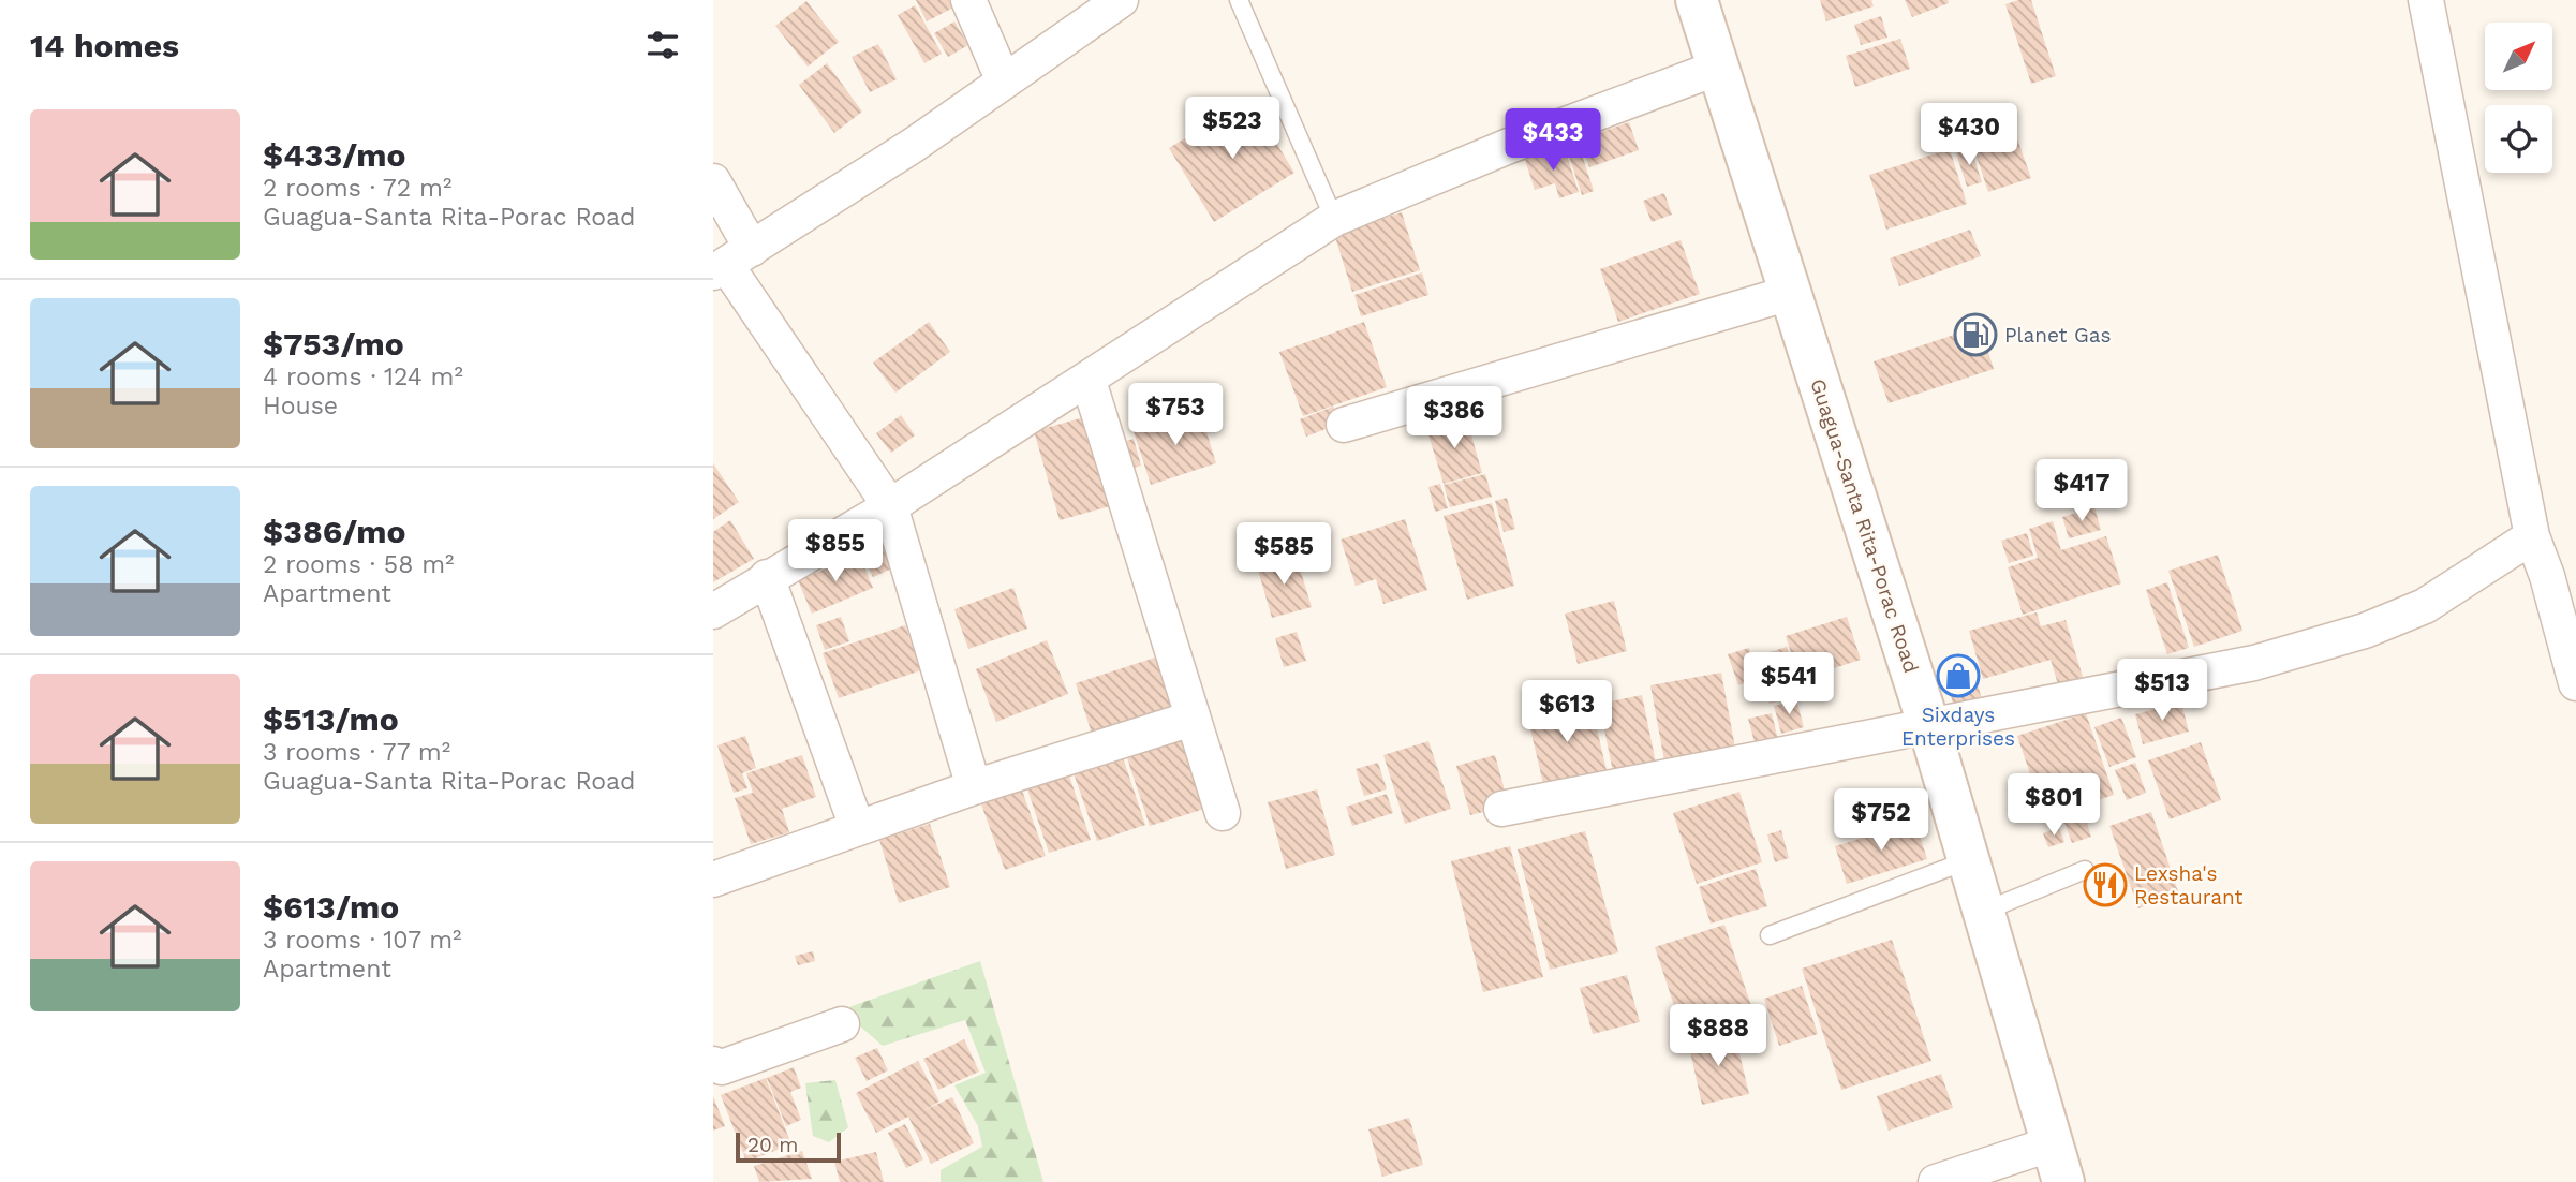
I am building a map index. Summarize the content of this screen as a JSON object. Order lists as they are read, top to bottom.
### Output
{
  "streets": {
    "main road": ["Guagua-Santa Rita-Porac Road"]
  },
  "places": {
    "fuel station": ["Planet Gas"],
    "shop": ["Sixdays Enterprises"],
    "restaurant": ["Lexsha's Restaurant"]
  },
  "scale_bar": "20 m",
  "north": "top right",
  "page": {
    "heading": "14 homes",
    "list": [
      {
        "name": "$433/mo",
        "note": "2 rooms · 72 m² · Guagua-Santa Rita-Porac Road"
      },
      {
        "name": "$753/mo",
        "note": "4 rooms · 124 m² · House"
      },
      {
        "name": "$386/mo",
        "note": "2 rooms · 58 m² · Apartment"
      },
      {
        "name": "$513/mo",
        "note": "3 rooms · 77 m² · Guagua-Santa Rita-Porac Road"
      },
      {
        "name": "$613/mo",
        "note": "3 rooms · 107 m² · Apartment"
      }
    ],
    "price": [
      "$523",
      "$430",
      "$433",
      "$753",
      "$386",
      "$417",
      "$855",
      "$585",
      "$541",
      "$513",
      "$613",
      "$801",
      "$752",
      "$888"
    ],
    "scale": "20 m"
  }
}
